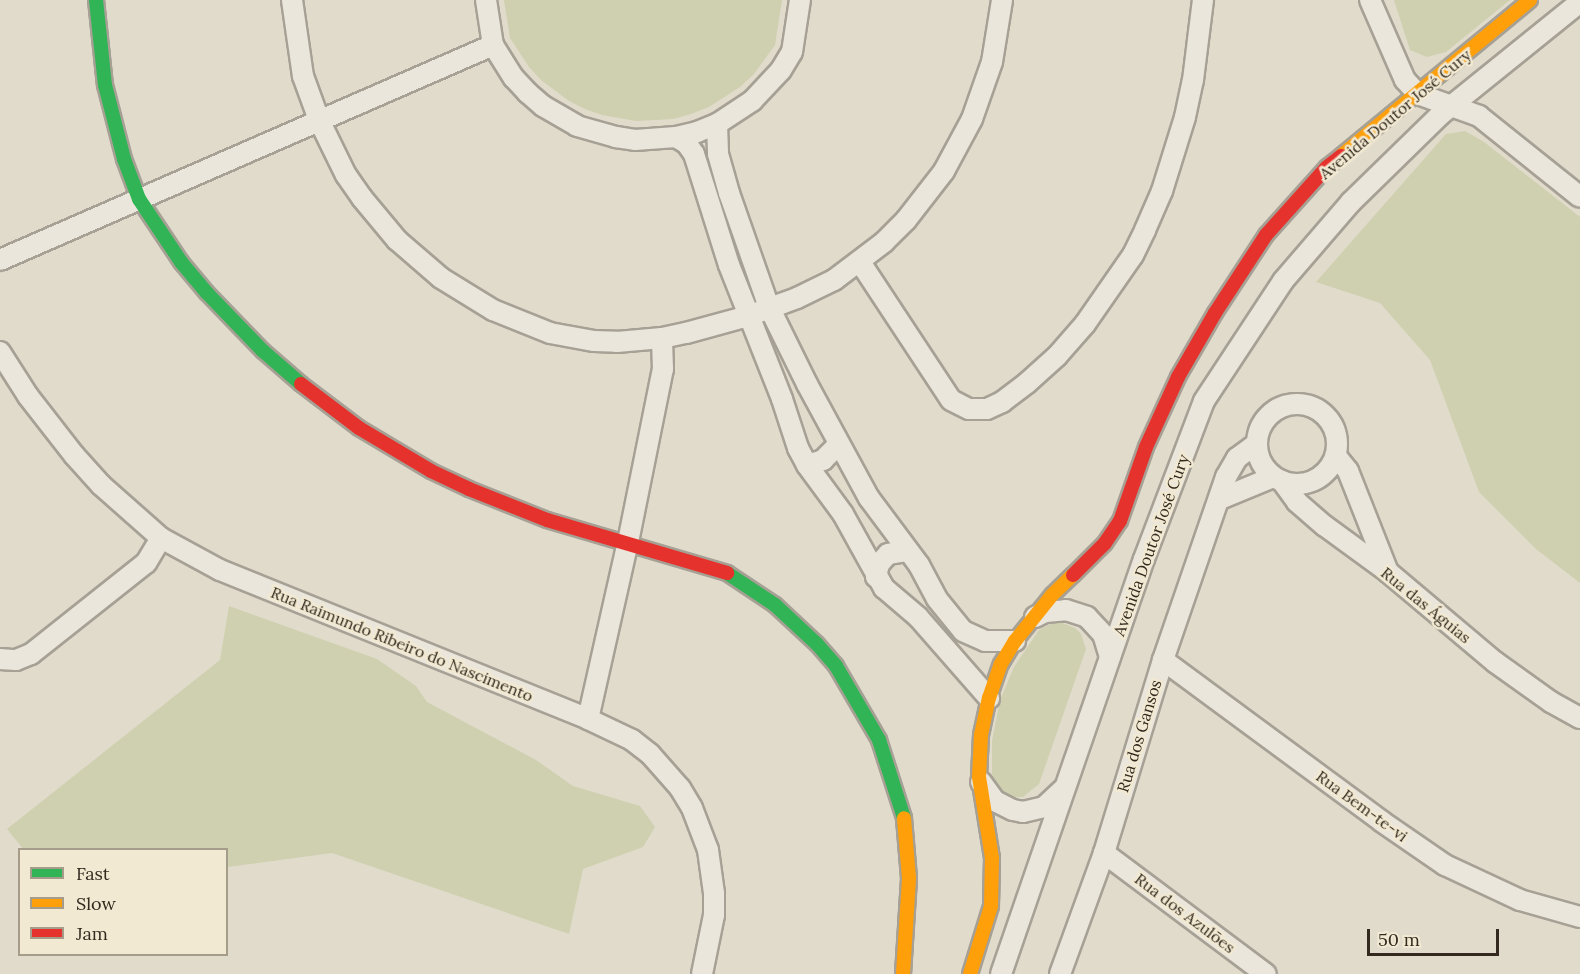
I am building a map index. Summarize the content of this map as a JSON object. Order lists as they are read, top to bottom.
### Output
{
  "streets": {
    "street": [
      "Avenida Doutor José Cury",
      "Rua das Águias",
      "Rua Raimundo Ribeiro do Nascimento",
      "Rua dos Gansos",
      "Rua Bem-te-vi",
      "Rua dos Azulões"
    ]
  },
  "crossings": [
    ["Rua das Águias", "Rua dos Gansos"],
    ["Rua dos Gansos", "Rua Bem-te-vi"],
    ["Rua dos Gansos", "Rua dos Azulões"]
  ],
  "legend": ["Fast", "Slow", "Jam"],
  "scale_bar": "50 m"
}
